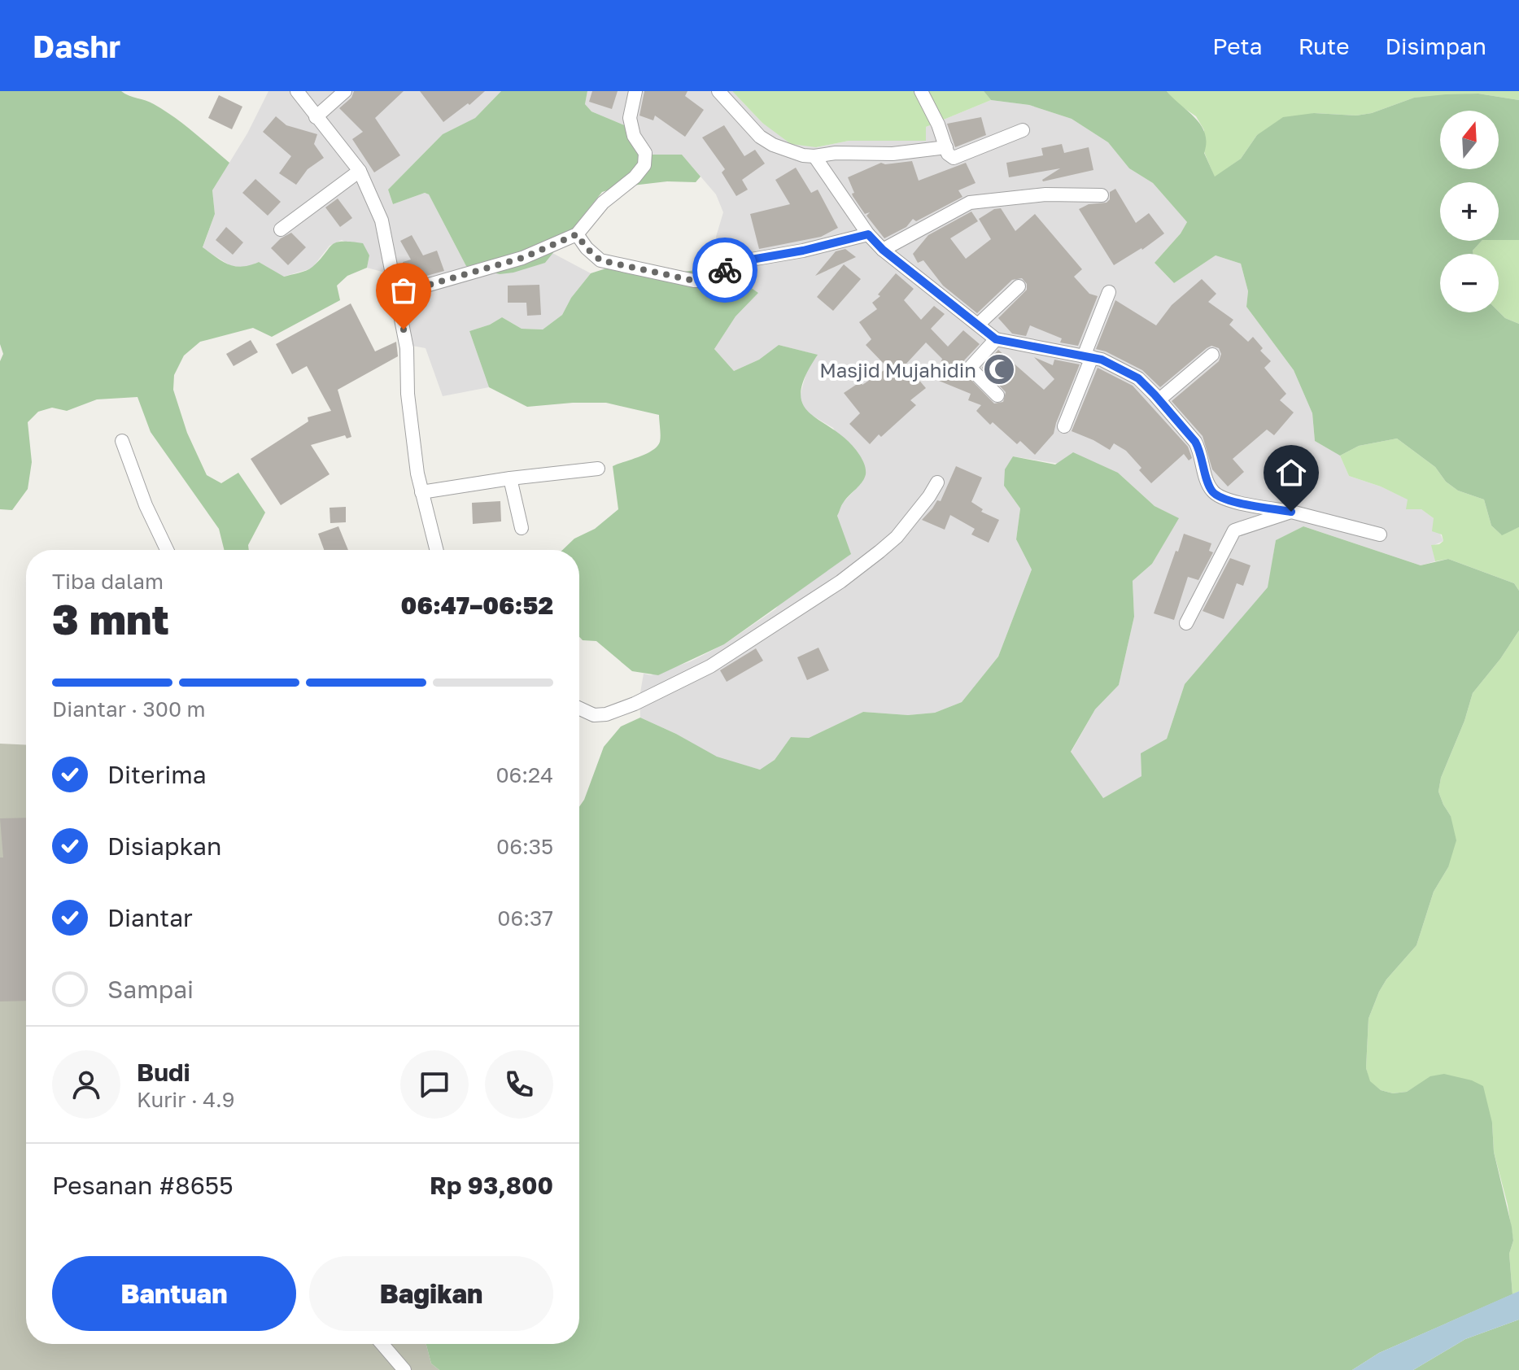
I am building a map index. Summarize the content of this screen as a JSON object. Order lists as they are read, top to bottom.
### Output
{
  "places": {
    "mosque": ["Masjid Mujahidin"]
  },
  "north": "top",
  "page": {
    "header": "Dashr",
    "nav": ["Peta", "Rute", "Disimpan"],
    "map_buttons": ["+", "−"],
    "heading": ["3 mnt", "Tiba dalam", "06:47–06:52"],
    "panel": [
      "Budi",
      "Kurir · 4.9",
      "Pesanan #8655",
      "Rp 93,800"
    ],
    "bar": "Diantar · 300 m",
    "list": [
      ["Diterima", "06:24"],
      ["Disiapkan", "06:35"],
      ["Diantar", "06:37"],
      "Sampai"
    ],
    "buttons": ["Bantuan", "Bagikan"]
  }
}
